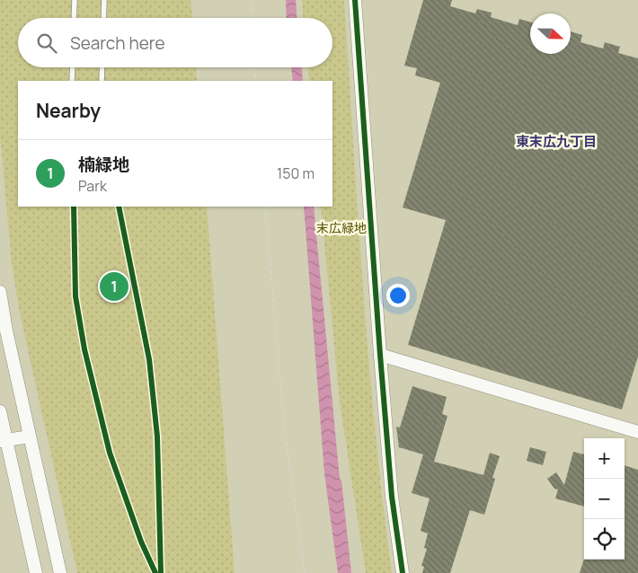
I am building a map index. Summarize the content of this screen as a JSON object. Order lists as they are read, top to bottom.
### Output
{
  "districts": ["東末広九丁目"],
  "parks": ["末広緑地"],
  "north": "right",
  "page": {
    "search": "Search here",
    "heading": "Nearby",
    "list": [
      {
        "mark": "1",
        "name": "楠緑地",
        "note": "Park",
        "value": "150 m"
      }
    ],
    "pins": "1",
    "map_buttons": ["+", "−"]
  }
}
